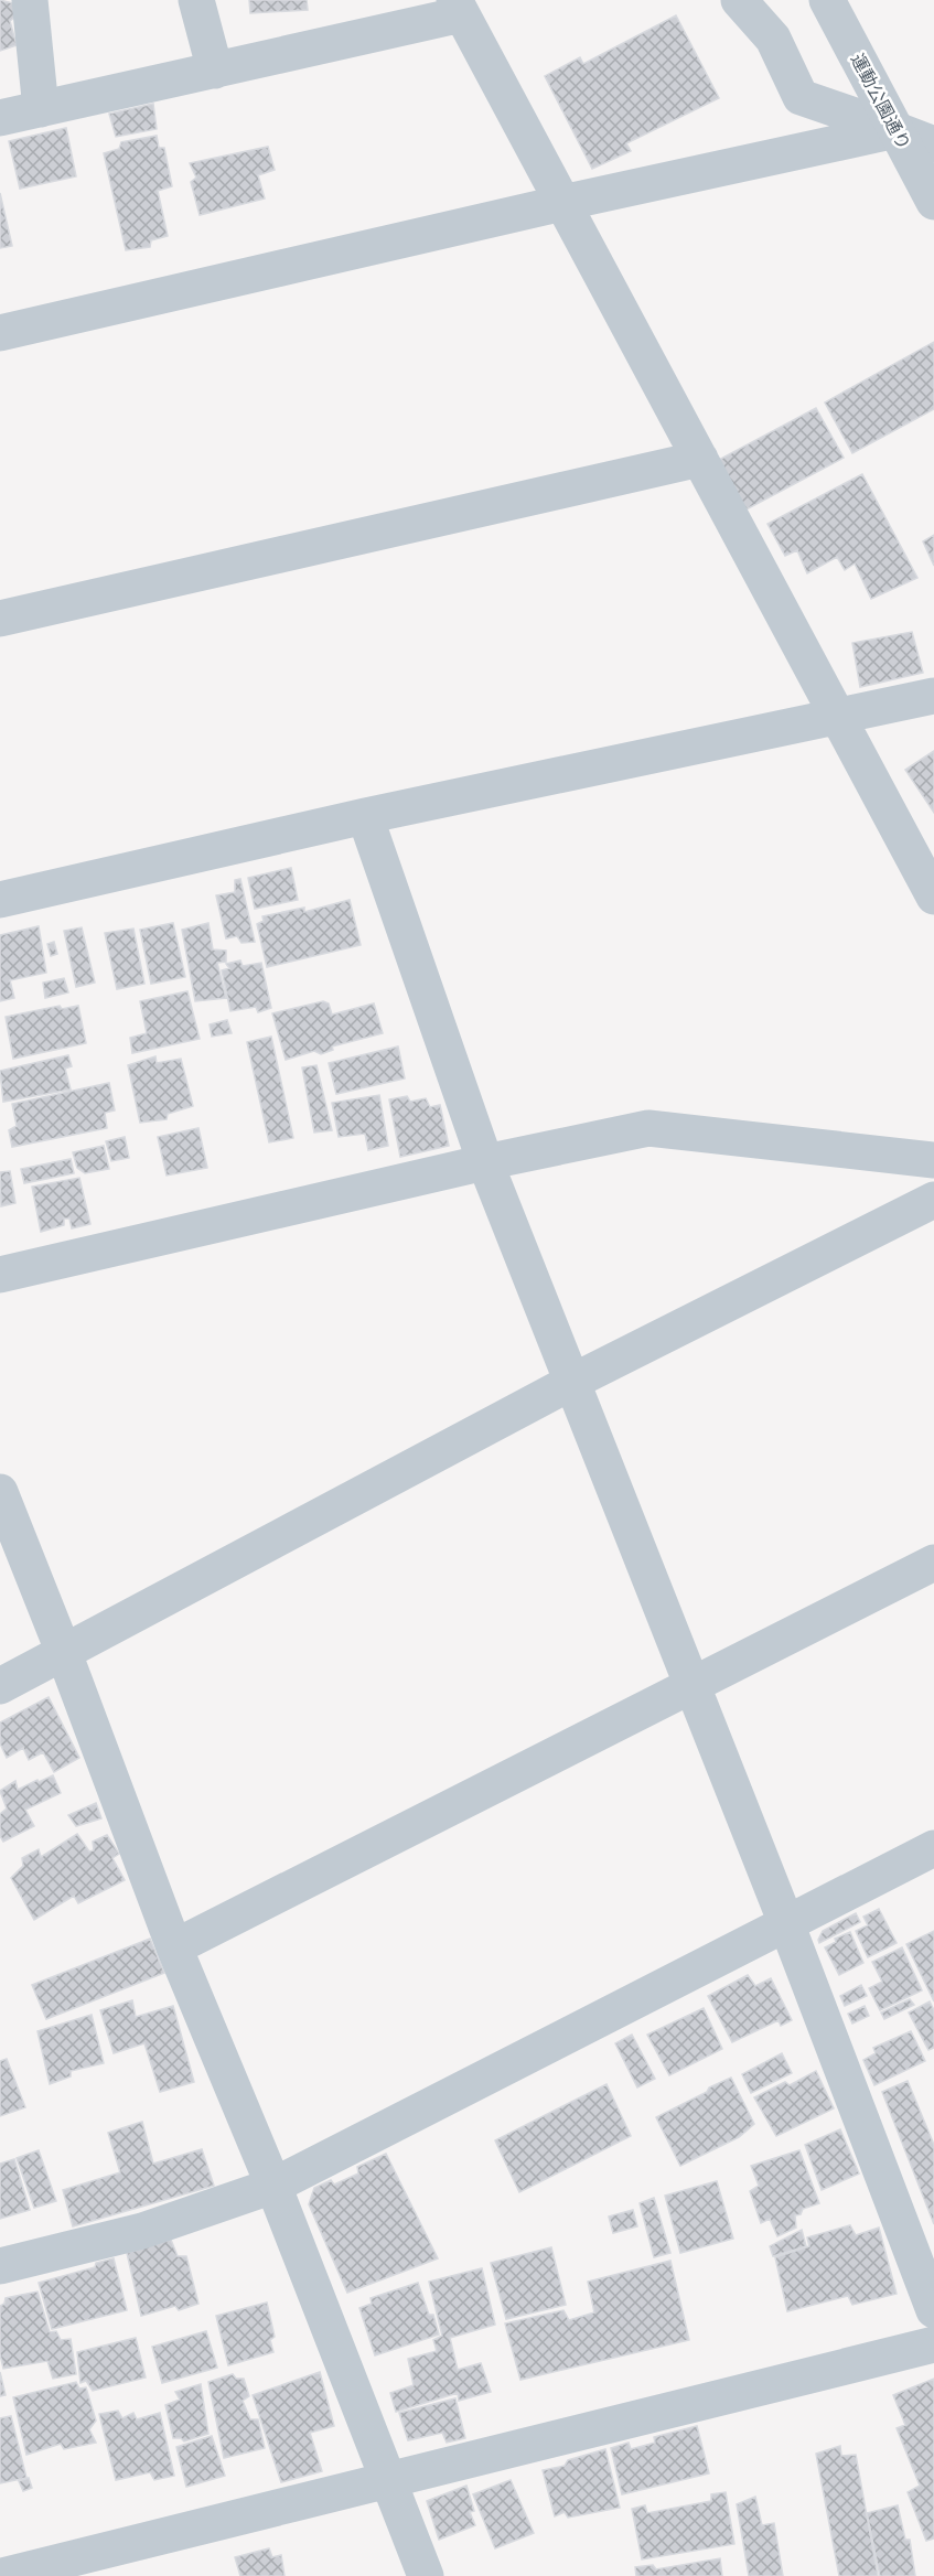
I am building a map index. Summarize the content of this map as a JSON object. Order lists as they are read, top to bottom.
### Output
{
  "streets": {
    "street": ["運動公園通り"]
  }
}
